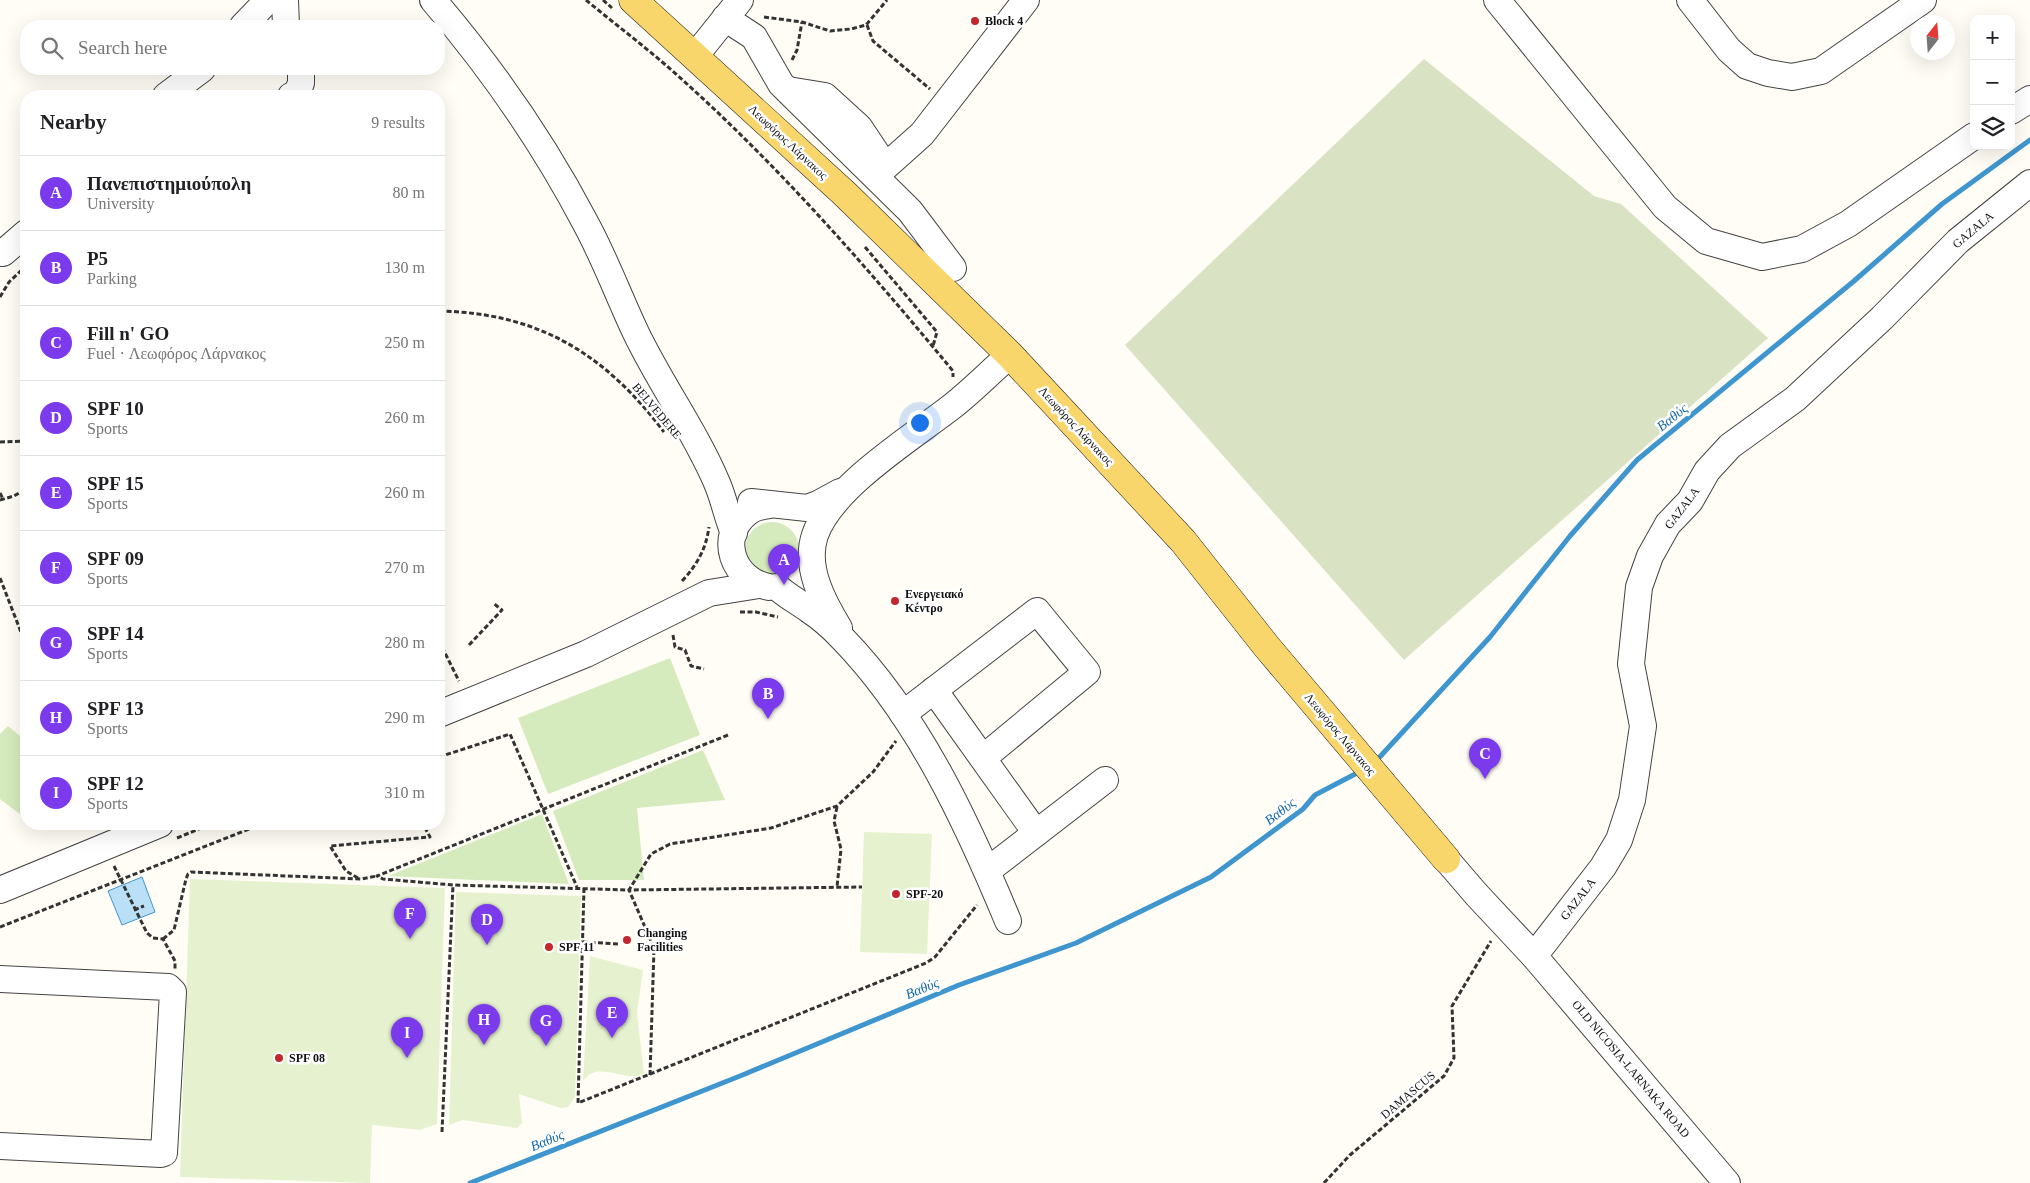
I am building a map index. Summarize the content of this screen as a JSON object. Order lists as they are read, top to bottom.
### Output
{
  "streets": {
    "main road": ["Λεωφόρος Λάρνακος"],
    "street": ["GAZALA", "OLD NICOSIA-LARNAKA ROAD"],
    "path": ["BELVEDERE", "DAMASCUS"]
  },
  "crossings": [
    ["Λεωφόρος Λάρνακος", "DAMASCUS"],
    ["GAZALA", "OLD NICOSIA-LARNAKA ROAD"]
  ],
  "water": ["Βαθύς"],
  "places": [
    "Block 4",
    "Ενεργειακό Κέντρο",
    "SPF-20",
    "Changing Facilities",
    "SPF 11",
    "SPF 08"
  ],
  "north": "top",
  "page": {
    "map_buttons": ["+", "−"],
    "search": "Search here",
    "heading": ["Nearby", "9 results"],
    "list": [
      {
        "mark": "A",
        "name": "Πανεπιστημιούπολη",
        "note": "University",
        "value": "80 m"
      },
      {
        "mark": "B",
        "name": "P5",
        "note": "Parking",
        "value": "130 m"
      },
      {
        "mark": "C",
        "name": "Fill n' GO",
        "note": "Fuel · Λεωφόρος Λάρνακος",
        "value": "250 m"
      },
      {
        "mark": "D",
        "name": "SPF 10",
        "note": "Sports",
        "value": "260 m"
      },
      {
        "mark": "E",
        "name": "SPF 15",
        "note": "Sports",
        "value": "260 m"
      },
      {
        "mark": "F",
        "name": "SPF 09",
        "note": "Sports",
        "value": "270 m"
      },
      {
        "mark": "G",
        "name": "SPF 14",
        "note": "Sports",
        "value": "280 m"
      },
      {
        "mark": "H",
        "name": "SPF 13",
        "note": "Sports",
        "value": "290 m"
      },
      {
        "mark": "I",
        "name": "SPF 12",
        "note": "Sports",
        "value": "310 m"
      }
    ],
    "pins": [
      "A",
      "B",
      "C",
      "F",
      "D",
      "E",
      "H",
      "G",
      "I"
    ]
  }
}
